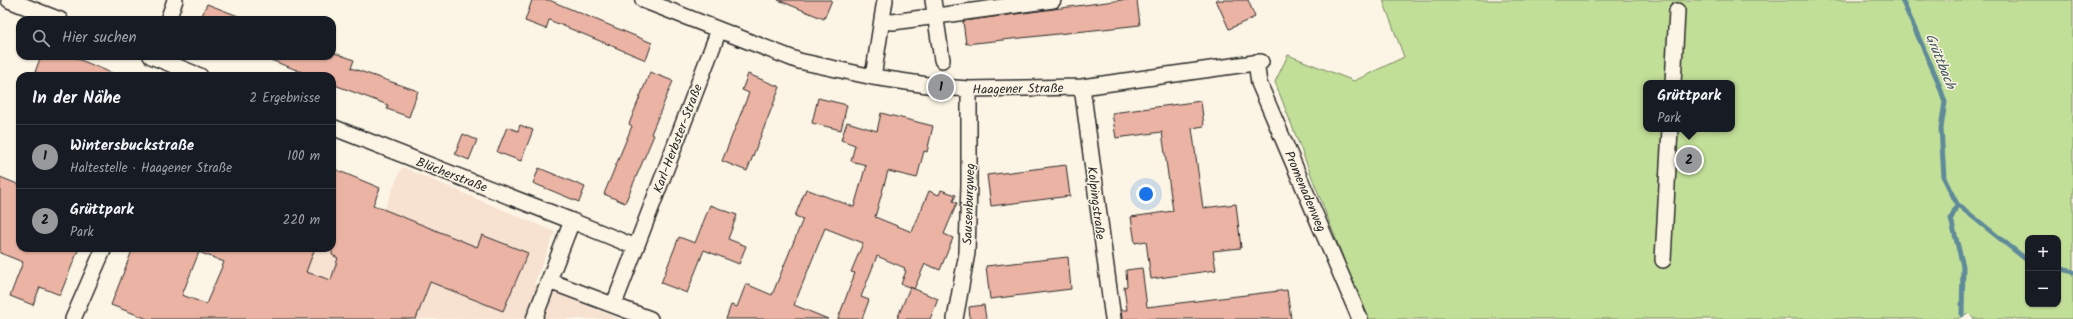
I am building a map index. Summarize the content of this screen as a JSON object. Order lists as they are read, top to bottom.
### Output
{
  "streets": {
    "street": [
      "Haagener Straße",
      "Karl-Herbster-Straße",
      "Blücherstraße",
      "Promenadenweg",
      "Kolpingstraße",
      "Sausenburgweg"
    ]
  },
  "crossings": [
    ["Haagener Straße", "Karl-Herbster-Straße"],
    ["Haagener Straße", "Promenadenweg"],
    ["Haagener Straße", "Kolpingstraße"],
    ["Haagener Straße", "Sausenburgweg"],
    ["Karl-Herbster-Straße", "Blücherstraße"]
  ],
  "water": ["Grüttbach"],
  "page": {
    "search": "Hier suchen",
    "pins": ["1", "2"],
    "heading": ["In der Nähe", "2 Ergebnisse"],
    "popup": ["Grüttpark", "Park"],
    "list": [
      {
        "mark": "1",
        "name": "Wintersbuckstraße",
        "note": "Haltestelle · Haagener Straße",
        "value": "100 m"
      },
      {
        "mark": "2",
        "name": "Grüttpark",
        "note": "Park",
        "value": "220 m"
      }
    ],
    "map_buttons": ["+", "−"]
  }
}
